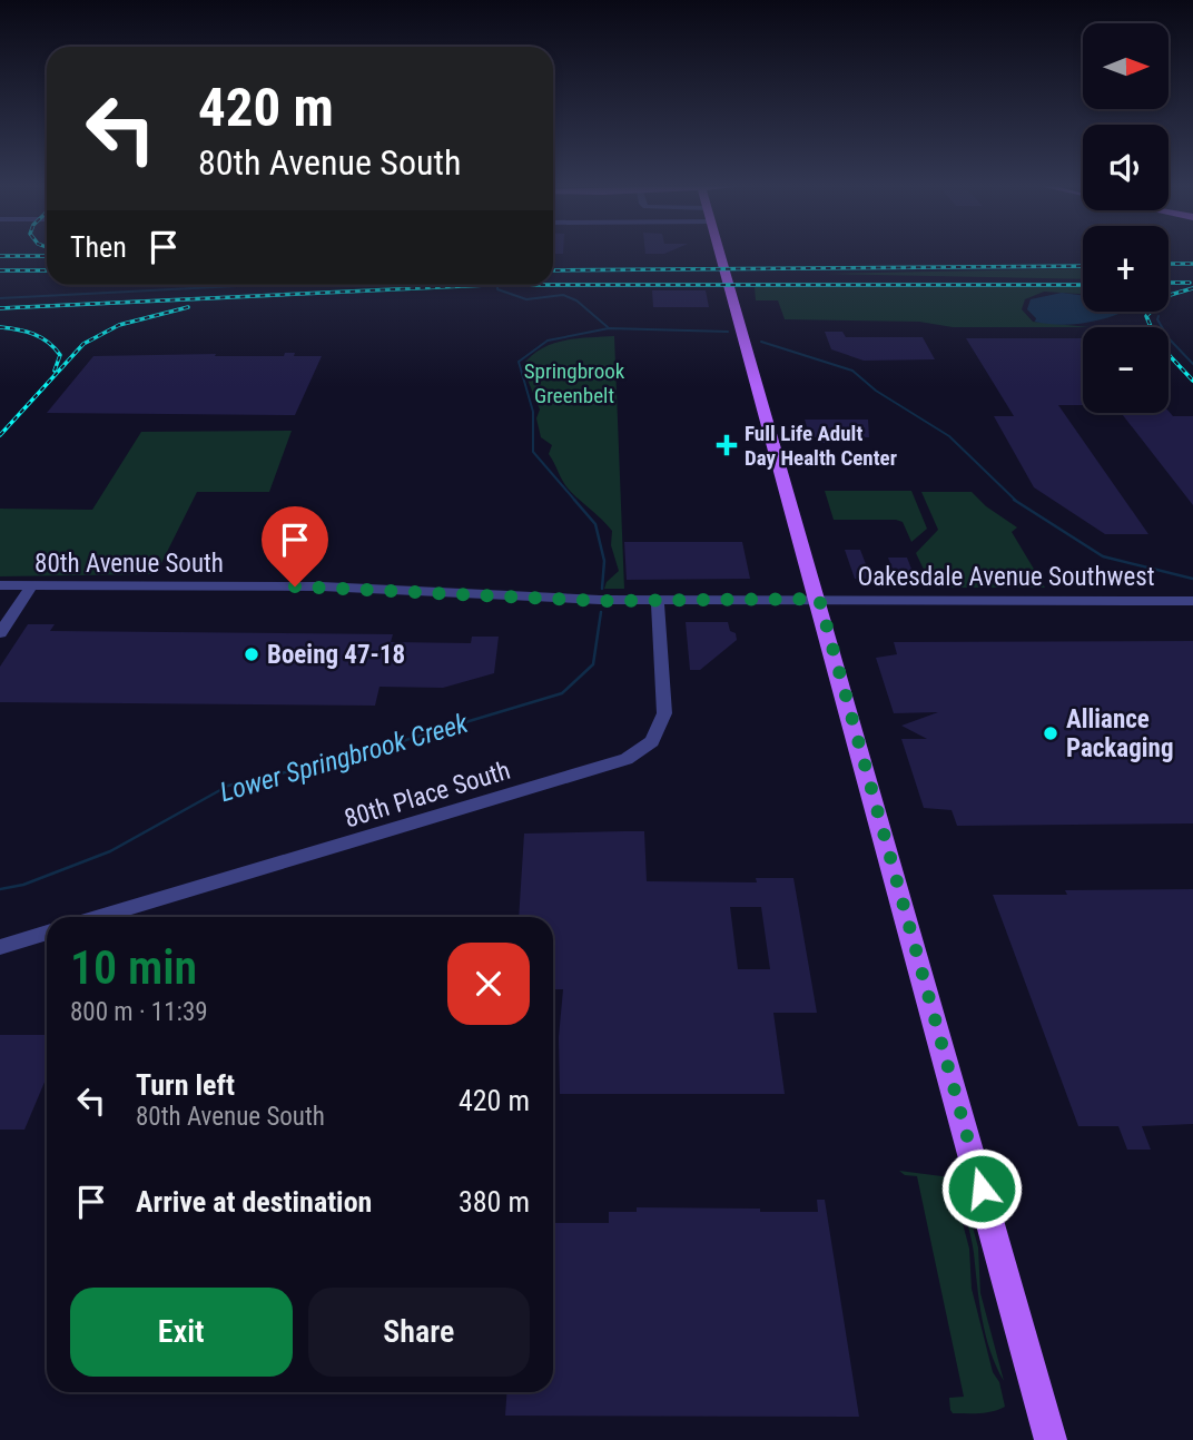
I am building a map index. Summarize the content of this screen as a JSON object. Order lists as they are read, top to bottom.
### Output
{
  "streets": {
    "street": ["80th Avenue South", "Oakesdale Avenue Southwest", "80th Place South"]
  },
  "crossings": [
    ["80th Avenue South", "Oakesdale Avenue Southwest"],
    ["80th Avenue South", "80th Place South"]
  ],
  "water": ["Lower Springbrook Creek"],
  "parks": ["Springbrook Greenbelt"],
  "places": {
    "health": ["Full Life Adult Day Health Center"],
    "other": ["Boeing 47-18", "Alliance Packaging"]
  },
  "north": "right",
  "page": {
    "map_buttons": ["+", "−"],
    "turn": ["420 m", "80th Avenue South"],
    "then": "Then",
    "heading": ["10 min", "800 m · 11:39"],
    "list": [
      {
        "name": "Turn left",
        "note": "80th Avenue South",
        "value": "420 m"
      },
      {
        "name": "Arrive at destination",
        "value": "380 m"
      }
    ],
    "buttons": ["Exit", "Share"]
  }
}
